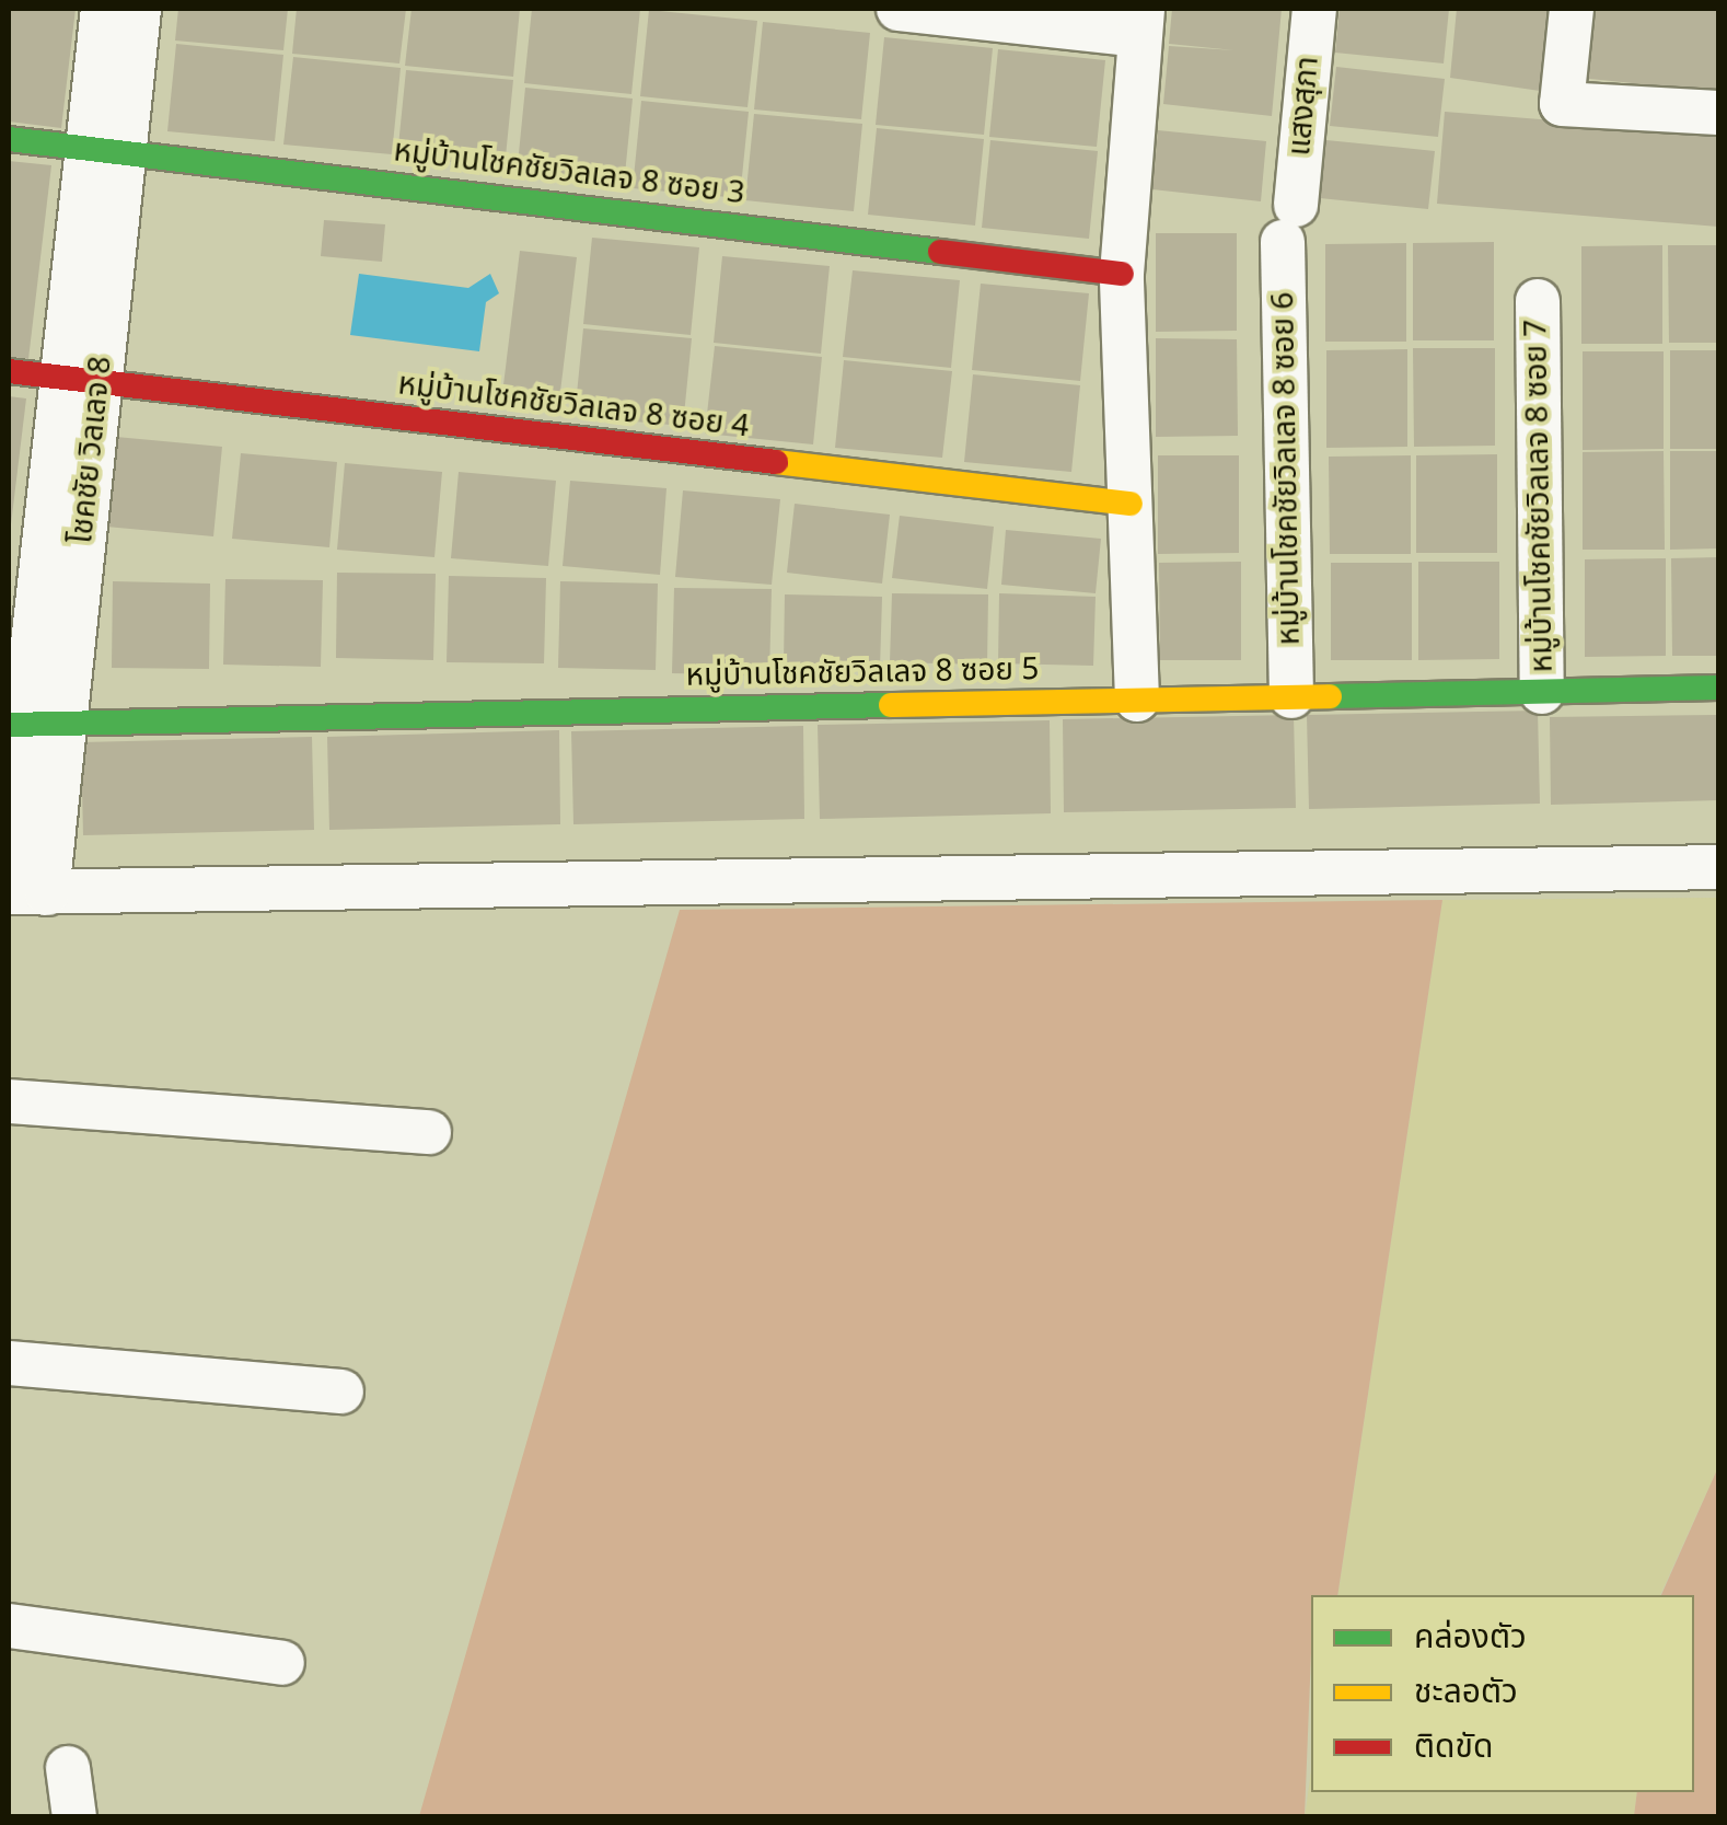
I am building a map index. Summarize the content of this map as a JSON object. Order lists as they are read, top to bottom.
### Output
{
  "streets": {
    "street": [
      "แสงสุภา",
      "หมู่บ้านโชคชัยวิลเลจ 8 ซอย 3",
      "หมู่บ้านโชคชัยวิลเลจ 8 ซอย 4",
      "โชคชัย วิลเลจ 8",
      "หมู่บ้านโชคชัยวิลเลจ 8 ซอย 6",
      "หมู่บ้านโชคชัยวิลเลจ 8 ซอย 7",
      "หมู่บ้านโชคชัยวิลเลจ 8 ซอย 5"
    ]
  },
  "crossings": [
    ["แสงสุภา", "หมู่บ้านโชคชัยวิลเลจ 8 ซอย 6"],
    ["หมู่บ้านโชคชัยวิลเลจ 8 ซอย 3", "โชคชัย วิลเลจ 8"],
    ["หมู่บ้านโชคชัยวิลเลจ 8 ซอย 4", "โชคชัย วิลเลจ 8"],
    ["โชคชัย วิลเลจ 8", "หมู่บ้านโชคชัยวิลเลจ 8 ซอย 5"],
    ["หมู่บ้านโชคชัยวิลเลจ 8 ซอย 6", "หมู่บ้านโชคชัยวิลเลจ 8 ซอย 5"],
    ["หมู่บ้านโชคชัยวิลเลจ 8 ซอย 7", "หมู่บ้านโชคชัยวิลเลจ 8 ซอย 5"]
  ],
  "legend": ["คล่องตัว", "ชะลอตัว", "ติดขัด"]
}
